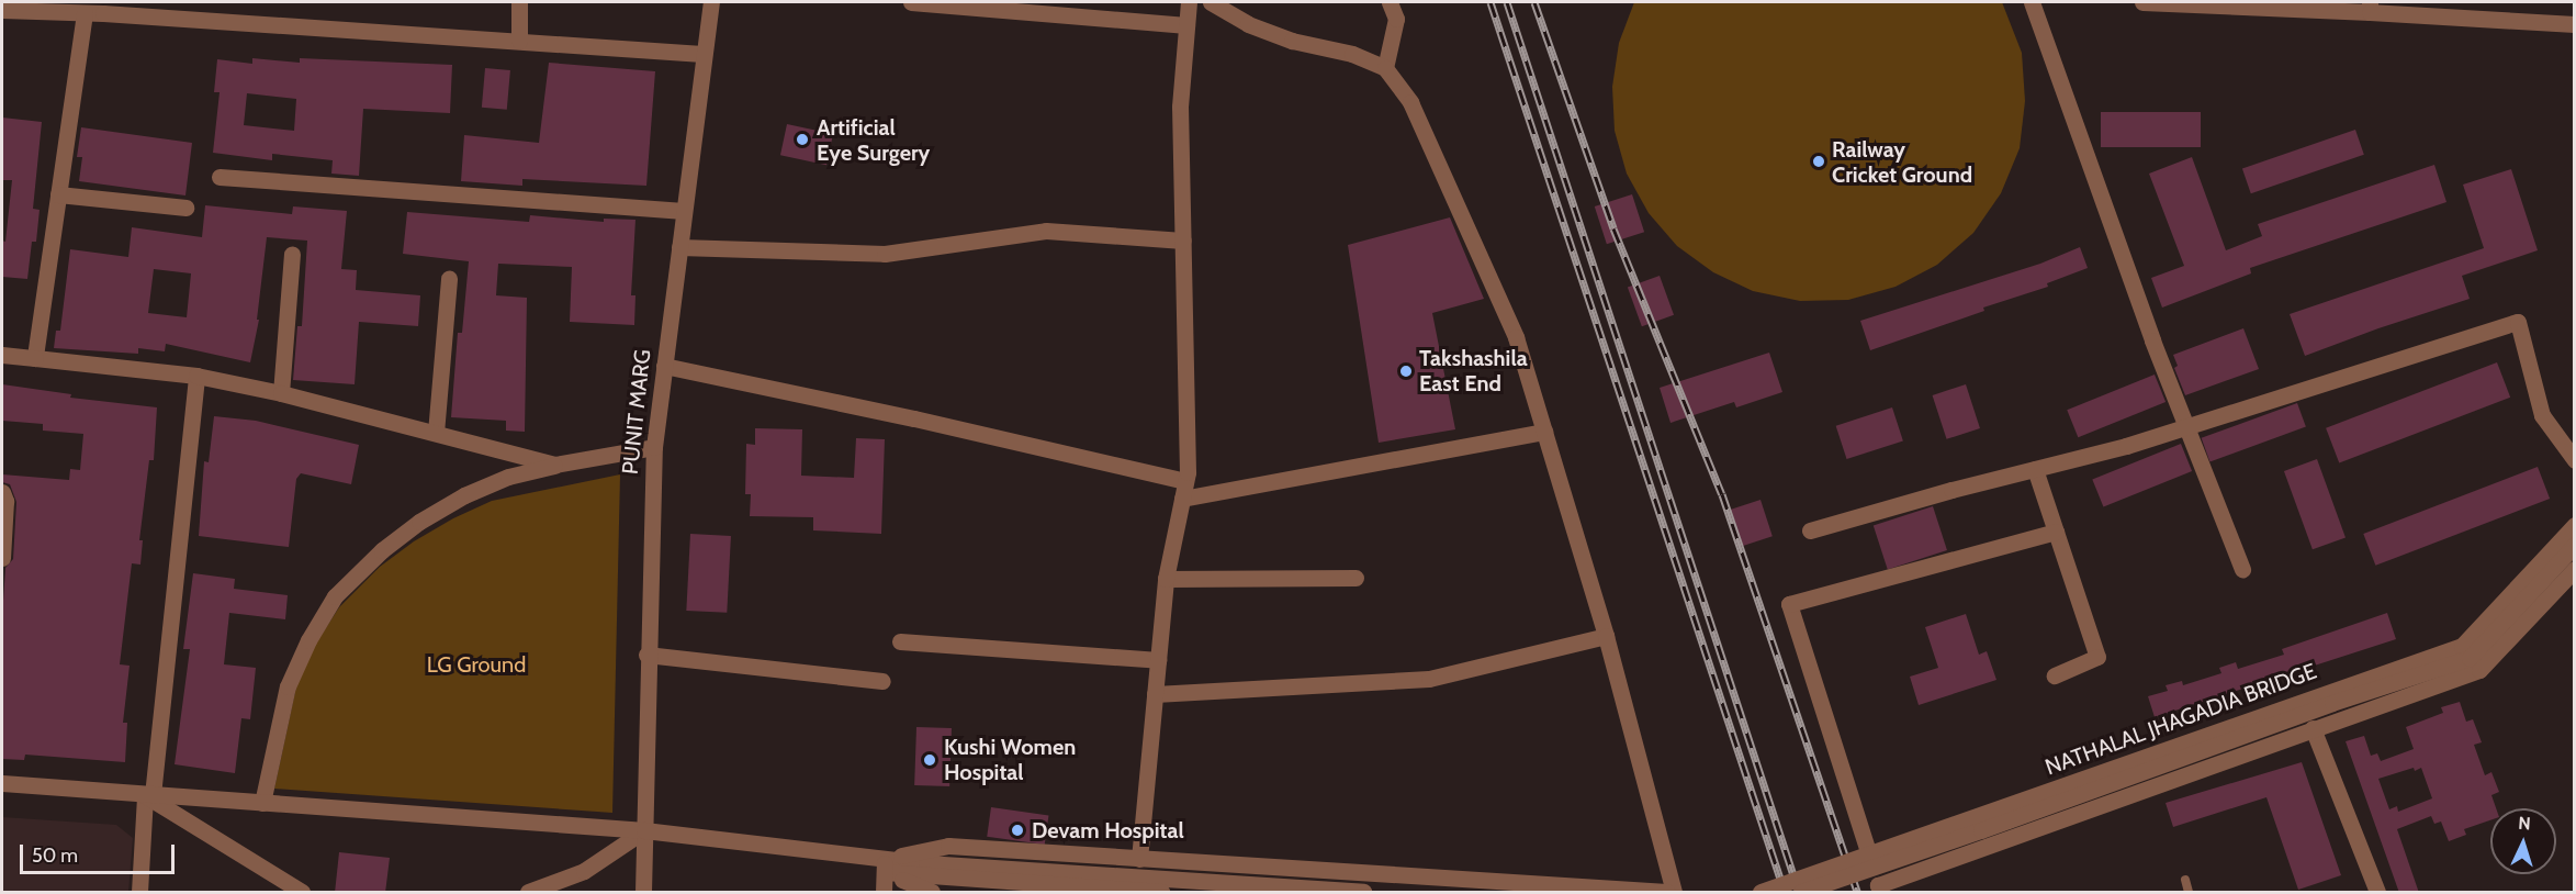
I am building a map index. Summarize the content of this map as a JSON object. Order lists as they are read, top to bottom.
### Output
{
  "streets": {
    "street": ["PUNIT MARG", "NATHALAL JHAGADIA BRIDGE"]
  },
  "parks": ["LG Ground"],
  "places": [
    "Artificial Eye Surgery",
    "Railway Cricket Ground",
    "Takshashila East End",
    "Kushi Women Hospital",
    "Devam Hospital"
  ],
  "scale_bar": "50 m",
  "north": "top"
}
